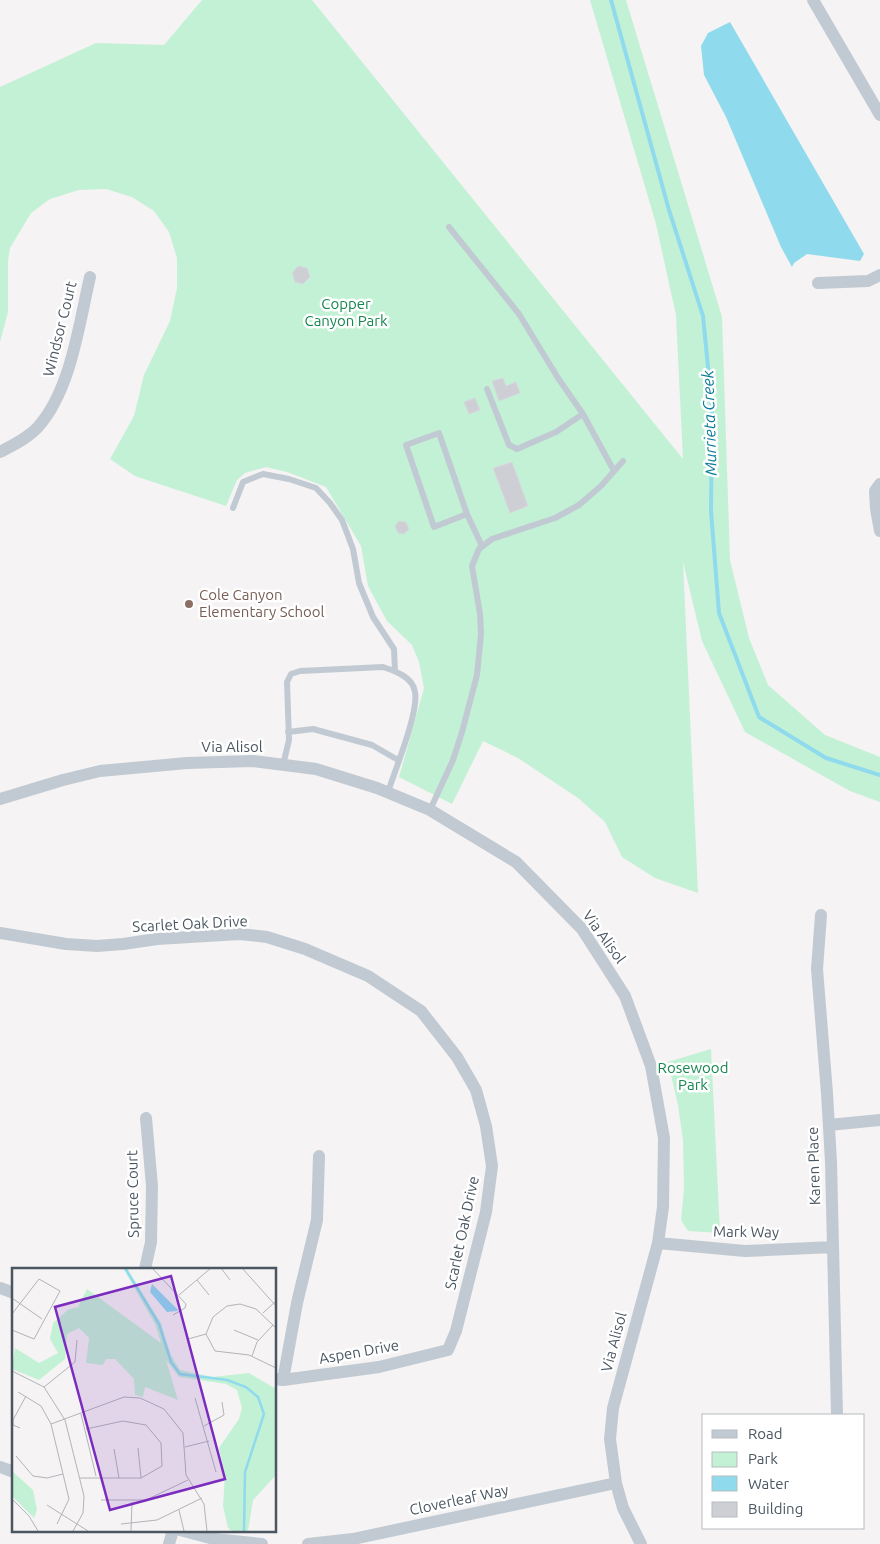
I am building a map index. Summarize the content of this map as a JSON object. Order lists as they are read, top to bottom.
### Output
{
  "streets": {
    "street": [
      "Windsor Court",
      "Via Alisol",
      "Scarlet Oak Drive",
      "Karen Place",
      "Spruce Court",
      "Mark Way",
      "Aspen Drive",
      "Cloverleaf Way"
    ]
  },
  "crossings": [
    ["Via Alisol", "Mark Way"],
    ["Via Alisol", "Cloverleaf Way"],
    ["Scarlet Oak Drive", "Aspen Drive"],
    ["Karen Place", "Mark Way"]
  ],
  "water": ["Murrieta Creek"],
  "parks": ["Copper Canyon Park", "Rosewood Park"],
  "places": ["Cole Canyon Elementary School"],
  "legend": [
    "Road",
    "Park",
    "Water",
    "Building"
  ]
}
